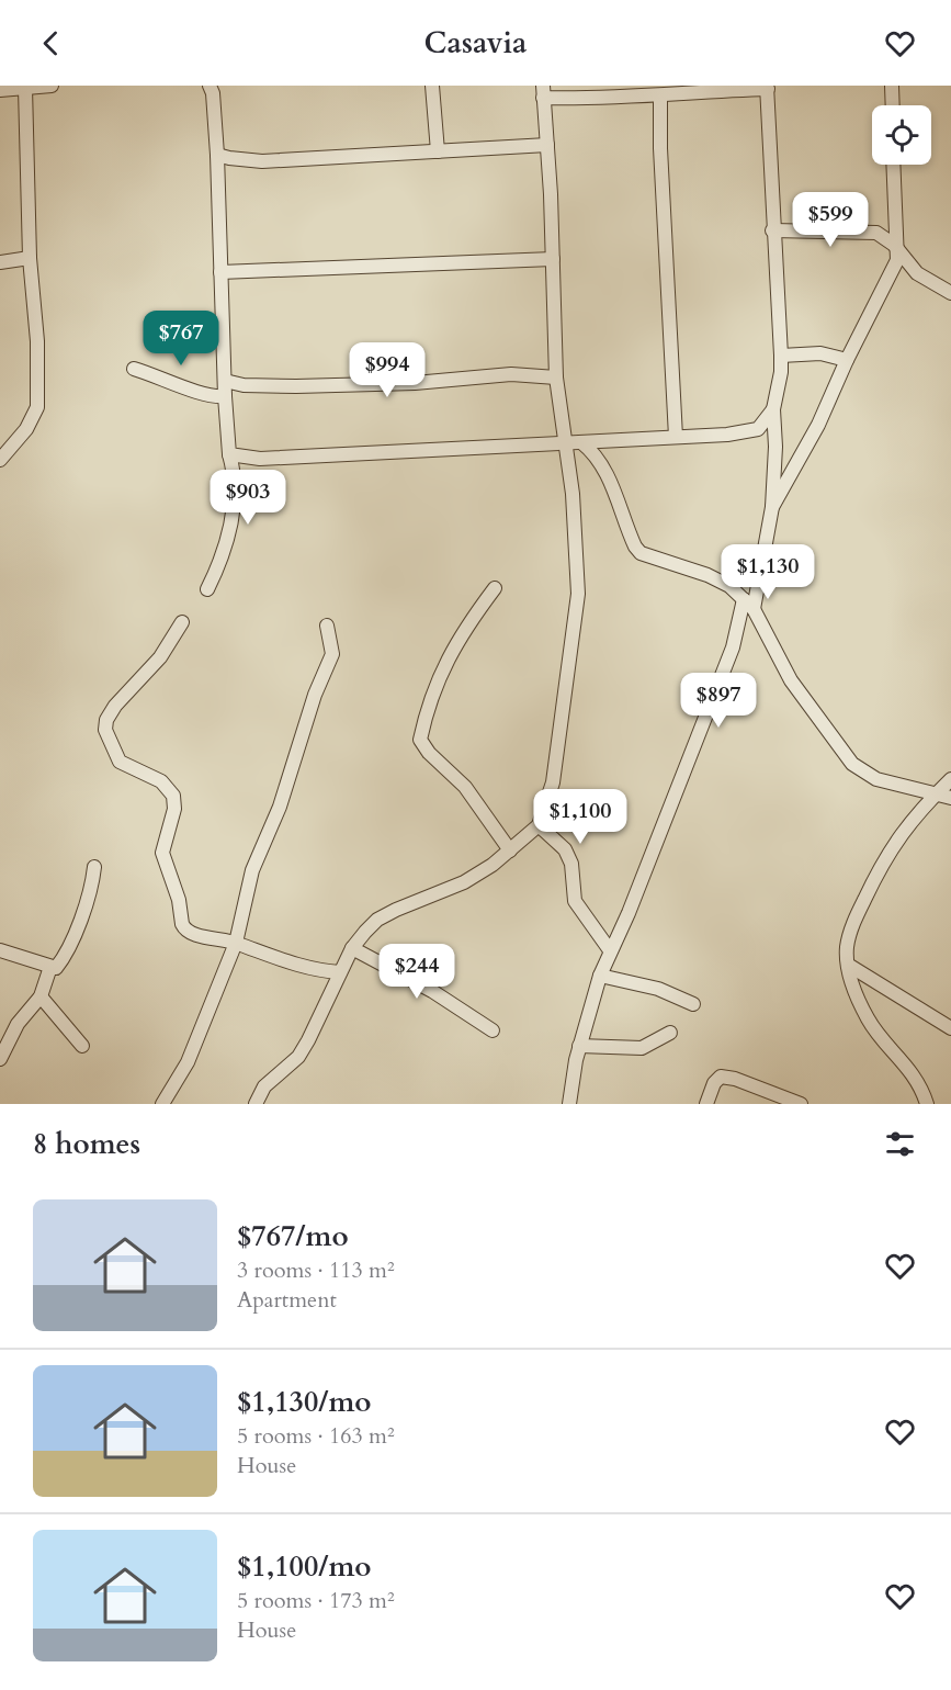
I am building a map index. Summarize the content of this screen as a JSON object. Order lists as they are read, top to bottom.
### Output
{
  "page": {
    "header": "Casavia",
    "price": [
      "$599",
      "$767",
      "$994",
      "$903",
      "$1,130",
      "$897",
      "$1,100",
      "$244"
    ],
    "heading": "8 homes",
    "list": [
      {
        "name": "$767/mo",
        "note": "3 rooms · 113 m² · Apartment"
      },
      {
        "name": "$1,130/mo",
        "note": "5 rooms · 163 m² · House"
      },
      {
        "name": "$1,100/mo",
        "note": "5 rooms · 173 m² · House"
      }
    ]
  }
}
